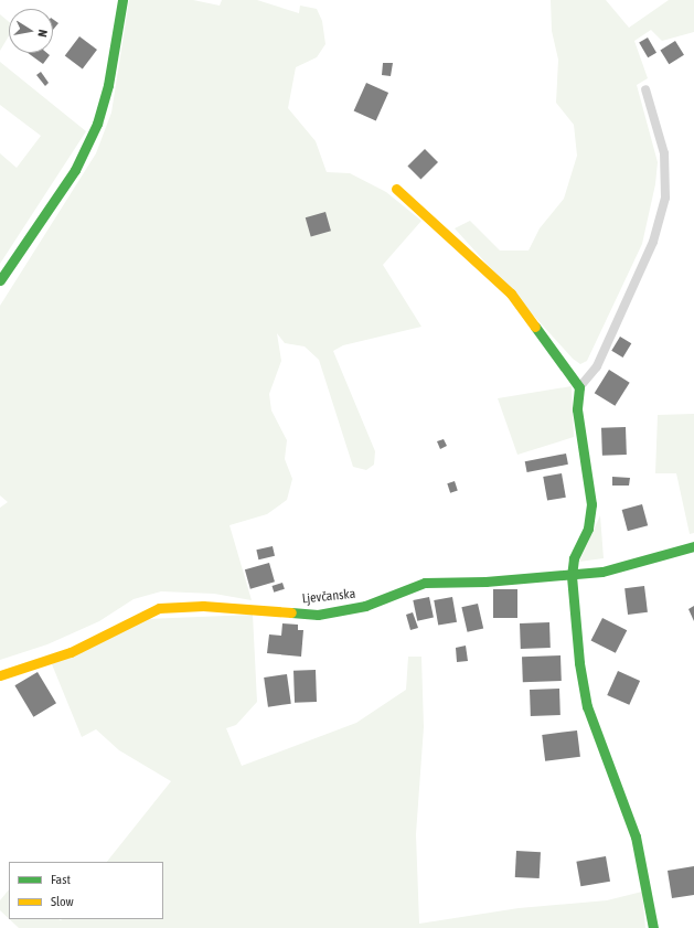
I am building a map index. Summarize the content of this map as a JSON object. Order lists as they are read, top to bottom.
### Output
{
  "streets": {
    "street": ["Ljevčanska"]
  },
  "legend": ["Fast", "Slow"],
  "north": "right"
}
